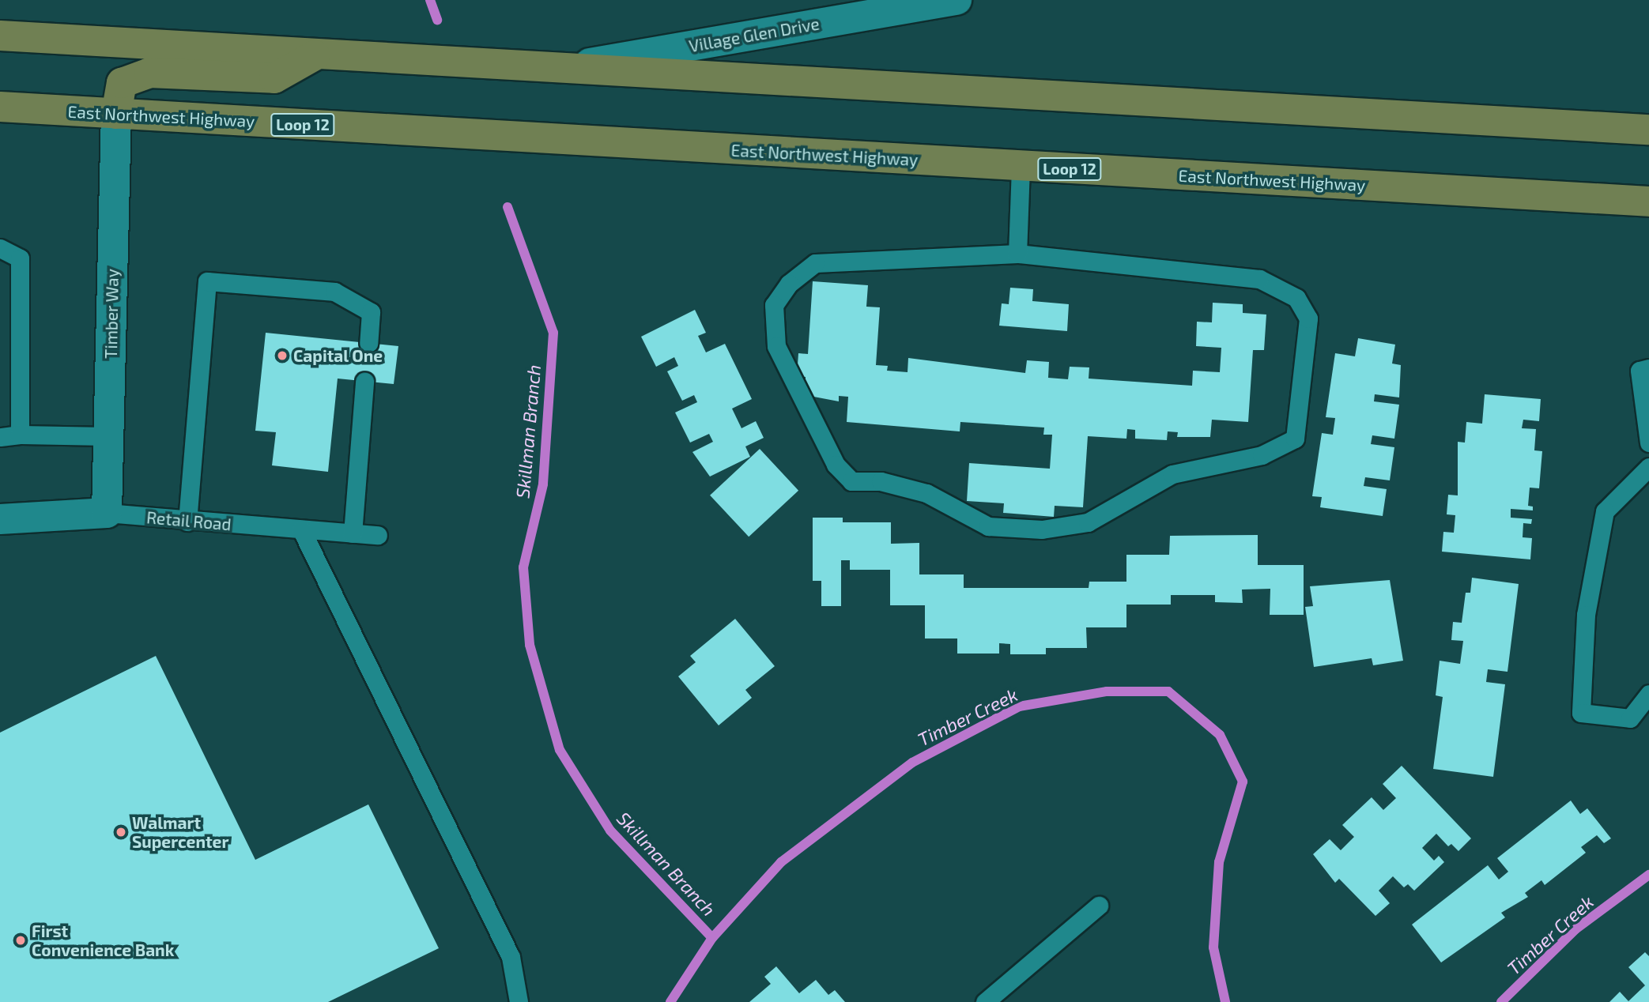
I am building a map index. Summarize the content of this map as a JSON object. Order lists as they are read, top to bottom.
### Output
{
  "streets": {
    "main road": ["East Northwest Highway", "Loop 12"],
    "street": ["Village Glen Drive", "Timber Way", "Retail Road"]
  },
  "crossings": [
    ["East Northwest Highway", "Timber Way"],
    ["Timber Way", "Retail Road"]
  ],
  "water": ["Skillman Branch", "Timber Creek"],
  "places": ["Capital One", "Walmart Supercenter", "First Convenience Bank"]
}
